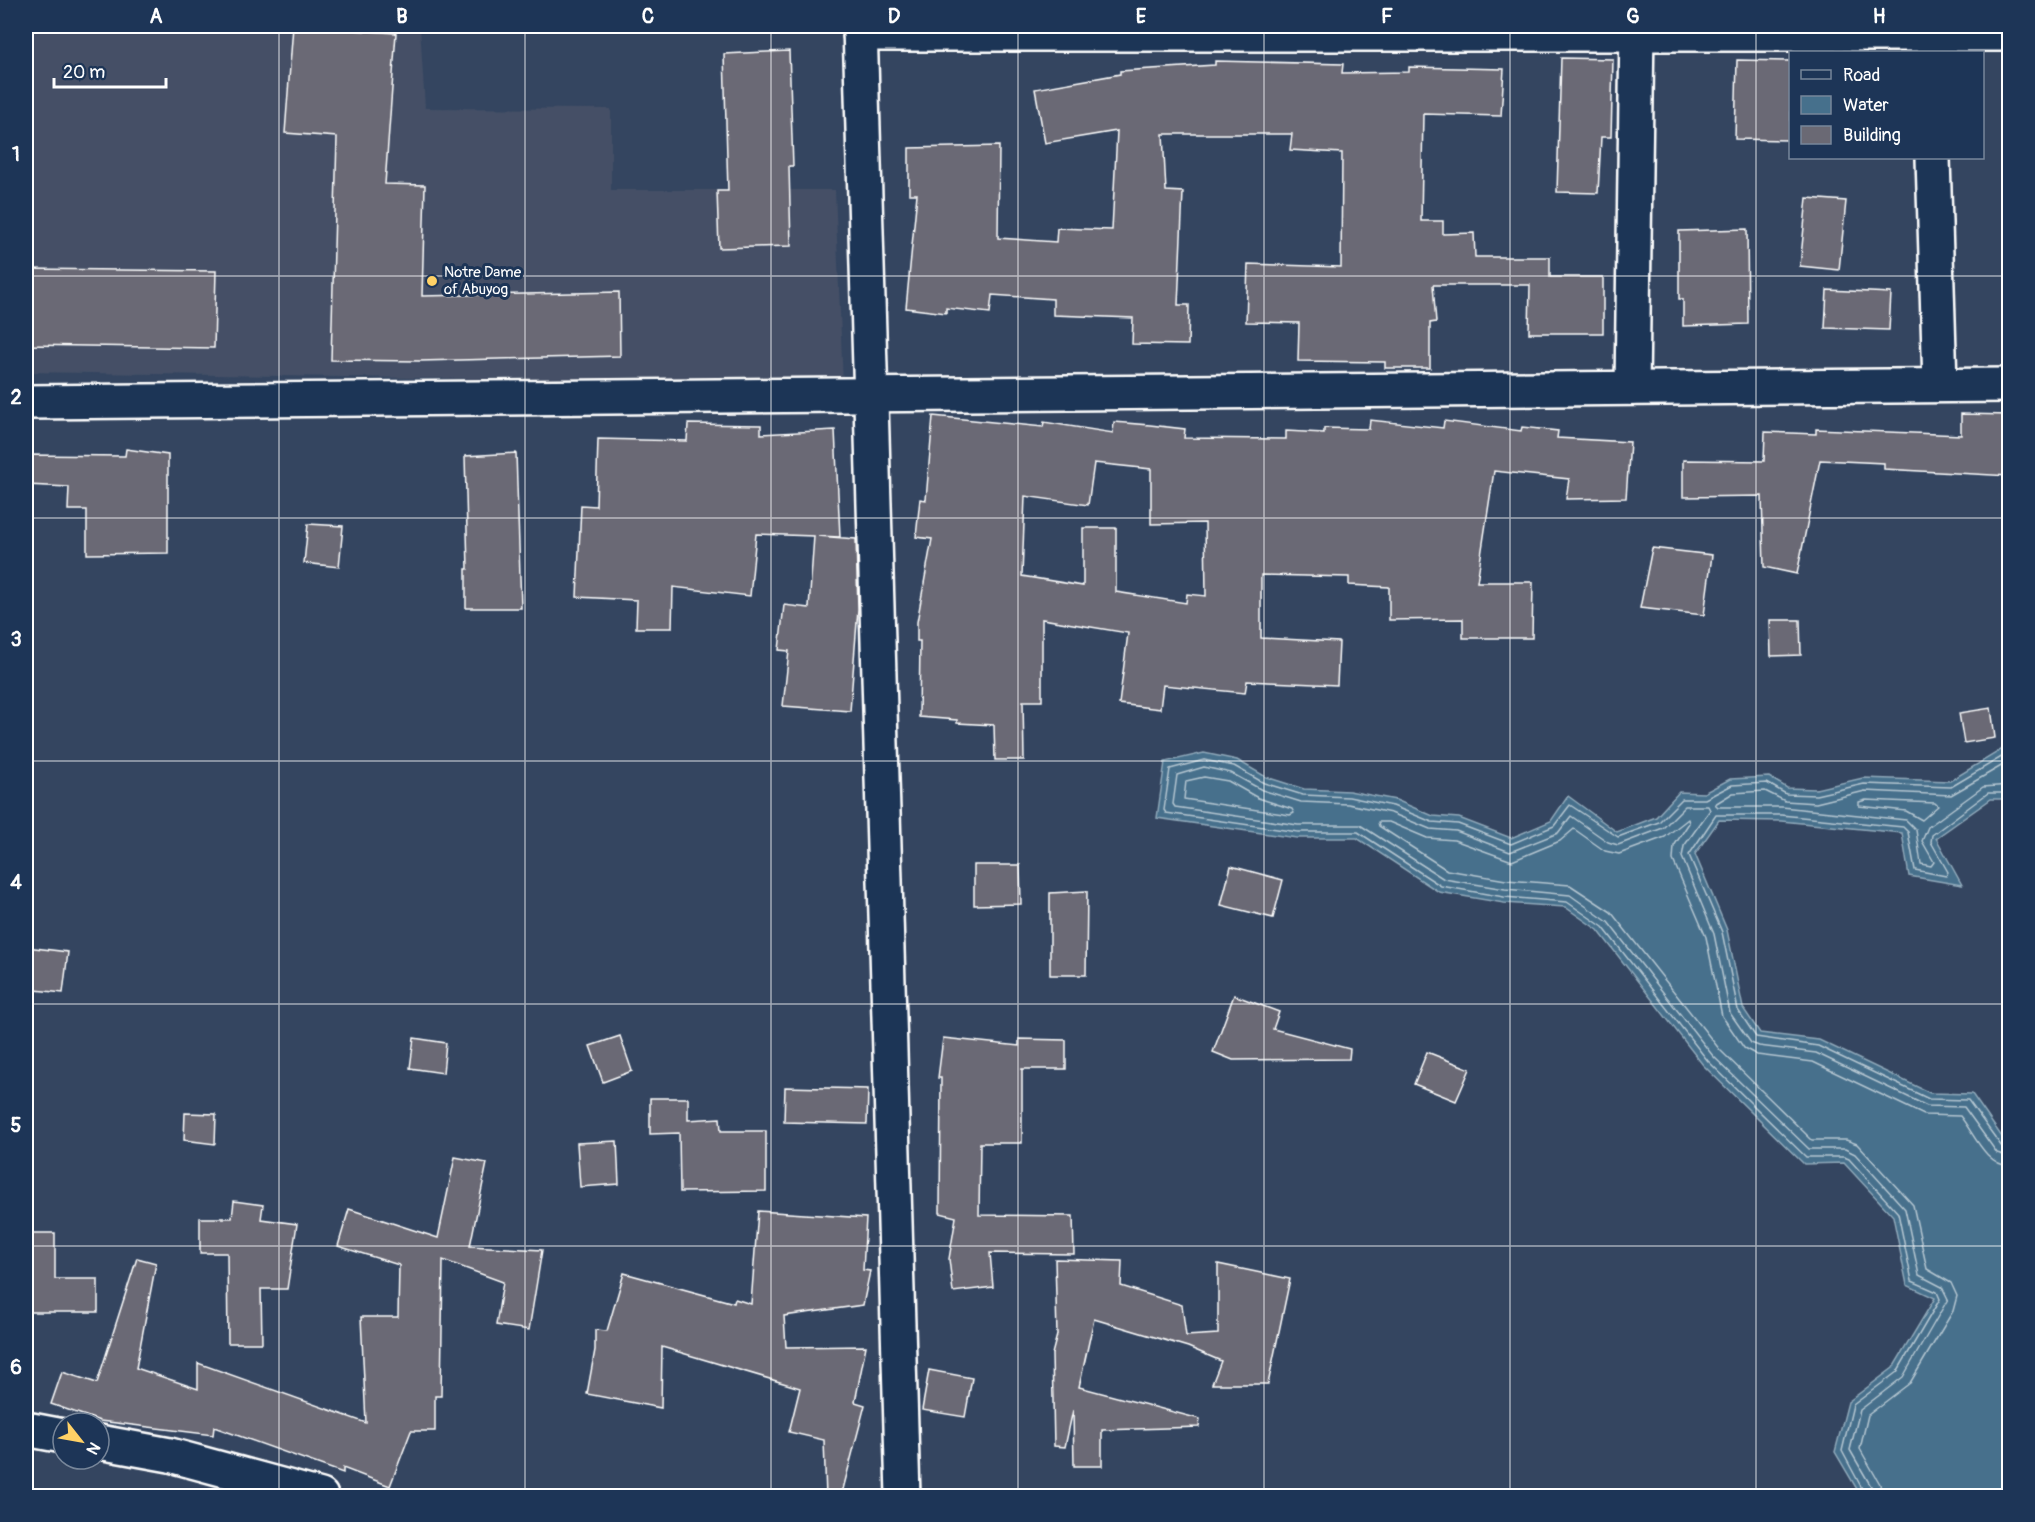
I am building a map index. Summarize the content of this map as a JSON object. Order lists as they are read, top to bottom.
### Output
{
  "places": ["Notre Dame of Abuyog"],
  "legend": ["Road", "Water", "Building"],
  "scale_bar": "20 m",
  "north": "bottom right",
  "grid": {
    "columns": [
      "A",
      "B",
      "C",
      "D",
      "E",
      "F",
      "G",
      "H"
    ],
    "rows": [
      "1",
      "2",
      "3",
      "4",
      "5",
      "6"
    ]
  }
}
